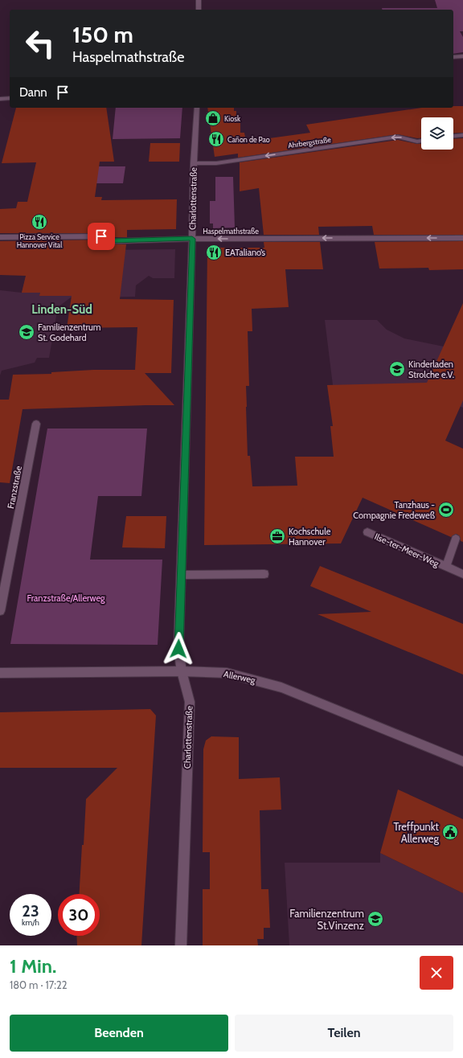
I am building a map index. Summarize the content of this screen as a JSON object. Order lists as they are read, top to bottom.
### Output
{
  "streets": {
    "street": [
      "Ahrbergstraße",
      "Charlottenstraße",
      "Haspelmathstraße",
      "Franzstraße",
      "Ilse-ter-Meer-Weg",
      "Allerweg"
    ]
  },
  "crossings": [
    ["Ahrbergstraße", "Charlottenstraße"],
    ["Charlottenstraße", "Haspelmathstraße"],
    ["Charlottenstraße", "Allerweg"]
  ],
  "one_way": ["Ahrbergstraße", "Haspelmathstraße"],
  "districts": ["Linden-Süd"],
  "parks": ["Franzstraße/Allerweg"],
  "places": {
    "shop": ["Kiosk"],
    "restaurant": ["Cañon de Pao", "Pizza Service Hannover Vital", "EATaliano’s"],
    "school or university": ["Familienzentrum St. Godehard", "Kinderladen Strolche e.V.", "Familienzentrum St.Vinzenz"],
    "sports": ["Tanzhaus - Compagnie Fredeweß"],
    "office": ["Kochschule Hannover"],
    "public building": ["Treffpunkt Allerweg"]
  },
  "page": {
    "turn": ["150 m", "Haspelmathstraße"],
    "then": "Dann",
    "speed": "23 km/h",
    "limit": "30",
    "heading": ["1 Min.", "180 m · 17:22"],
    "buttons": ["Beenden", "Teilen"]
  }
}
